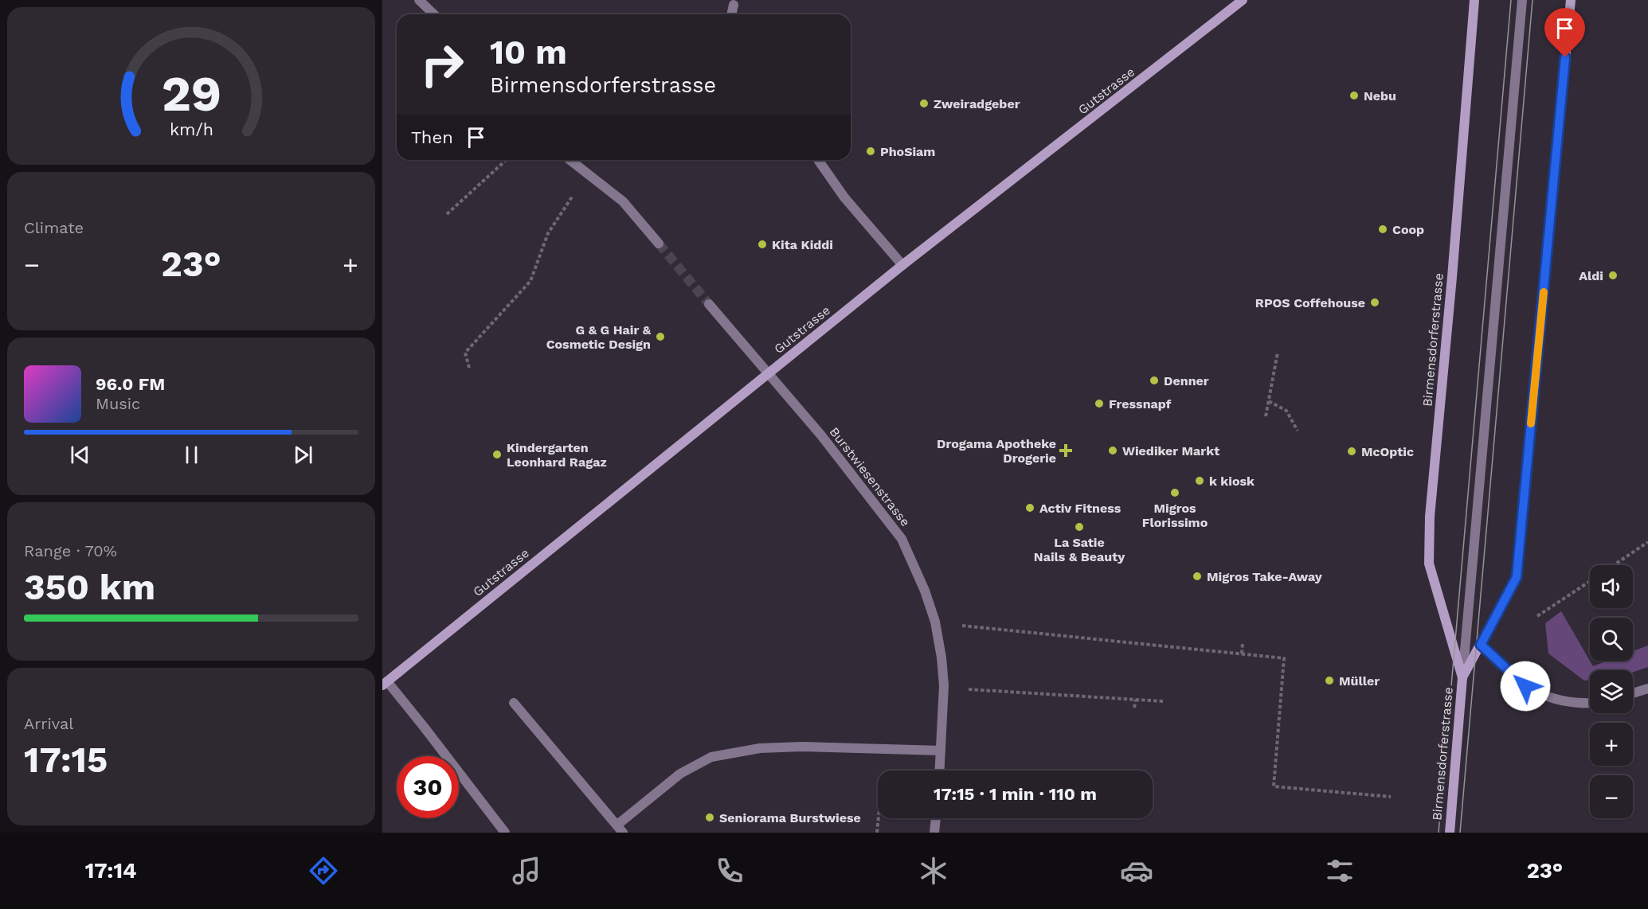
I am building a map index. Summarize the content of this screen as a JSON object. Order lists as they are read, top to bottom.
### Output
{
  "streets": {
    "main road": ["Gutstrasse", "Birmensdorferstrasse"],
    "street": ["Burstwiesenstrasse"]
  },
  "crossings": [
    ["Gutstrasse", "Burstwiesenstrasse"]
  ],
  "places": {
    "other": [
      "Nebu",
      "Zweiradgeber",
      "PhoSiam",
      "Coop",
      "Kita Kiddi",
      "Aldi",
      "RPOS Coffehouse",
      "G & G Hair & Cosmetic Design",
      "Denner",
      "Fressnapf",
      "Wiediker Markt",
      "McOptic",
      "Kindergarten Leonhard Ragaz",
      "k kiosk",
      "Migros Florissimo",
      "Activ Fitness",
      "La Satie Nails & Beauty",
      "Migros Take-Away",
      "Müller",
      "Seniorama Burstwiese"
    ],
    "health": ["Drogama Apotheke Drogerie"]
  },
  "page": {
    "turn": ["10 m", "Birmensdorferstrasse"],
    "then": "Then",
    "tile": [
      "Climate",
      ["Range · 70%", "350 km"],
      ["Arrival", "17:15"]
    ],
    "heat": ["−", "23°", "+"],
    "song": ["96.0 FM", "Music"],
    "map_buttons": ["+", "−"],
    "limit": "30",
    "trip": "17:15 · 1 min · 110 m",
    "tabs": ["17:14", "23°"],
    "gauge": ["29", "km/h"]
  }
}
